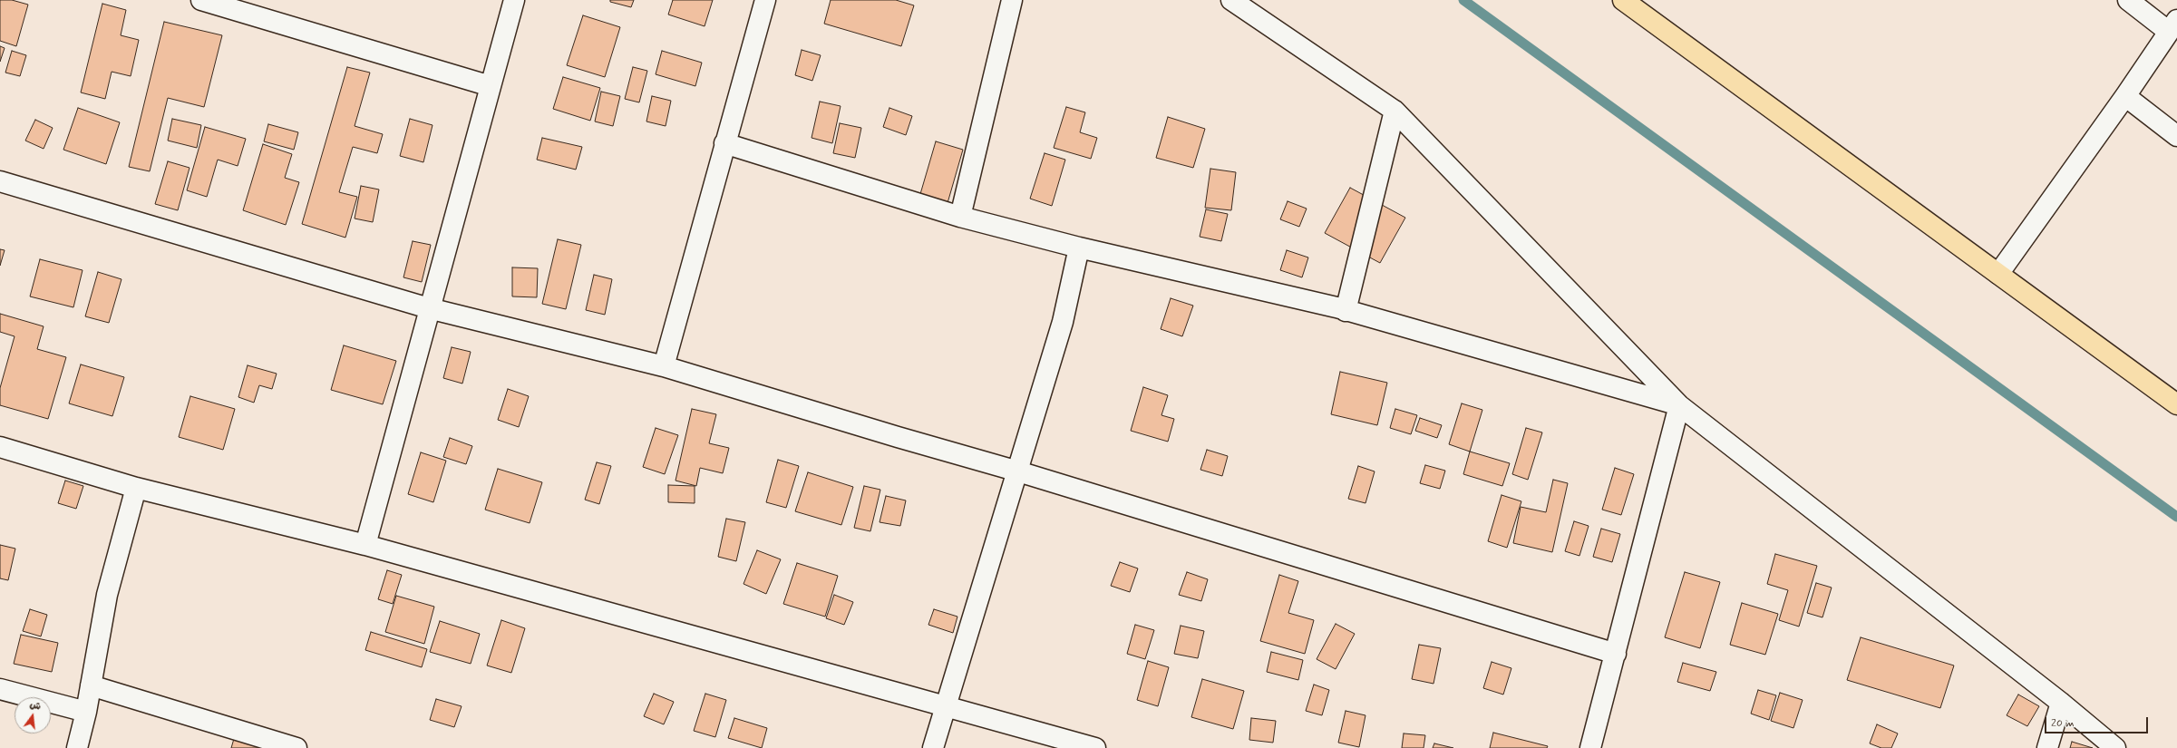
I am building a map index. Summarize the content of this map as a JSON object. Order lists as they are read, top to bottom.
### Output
{
  "scale_bar": "20 m",
  "north": "top"
}
